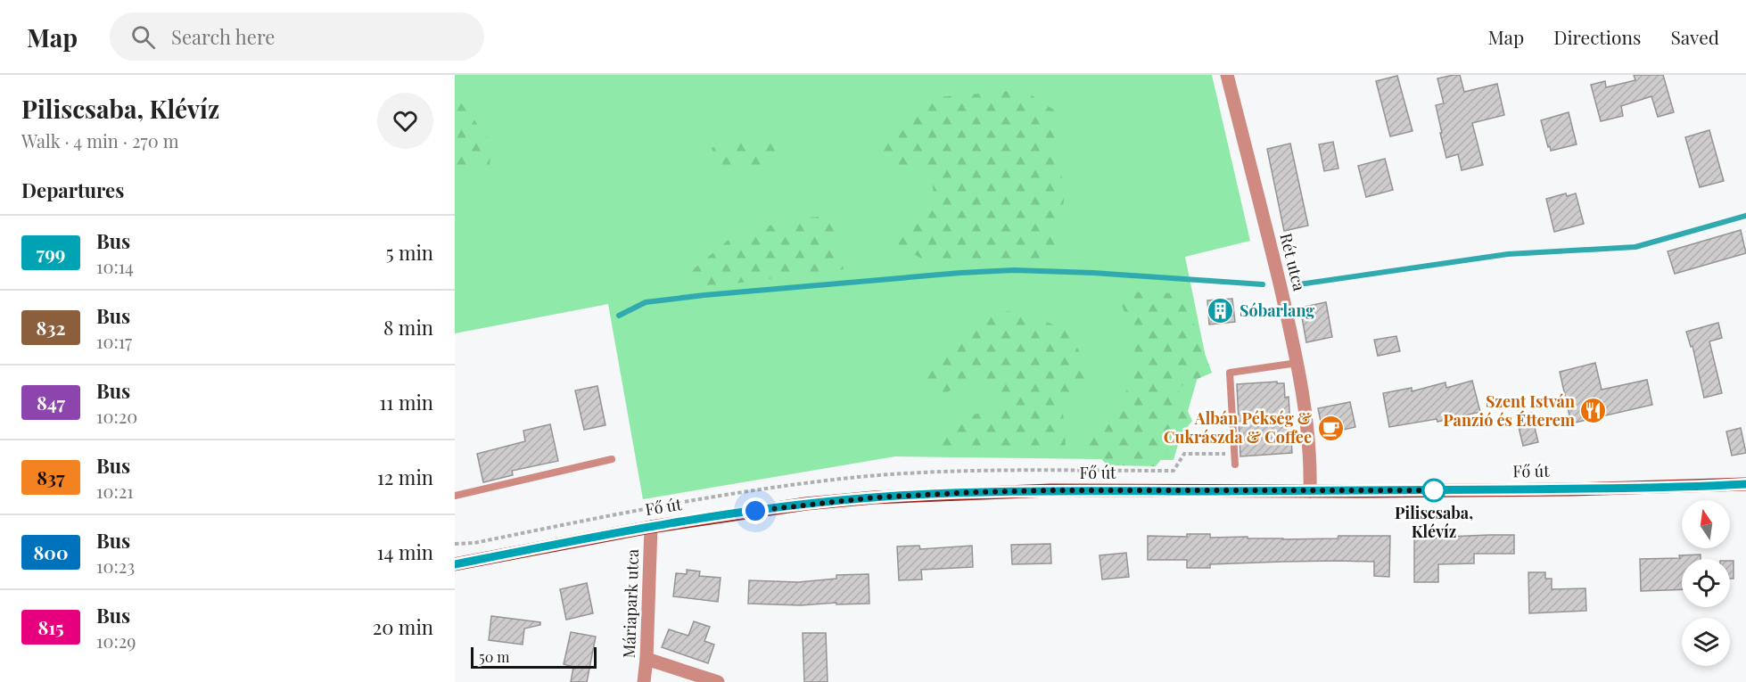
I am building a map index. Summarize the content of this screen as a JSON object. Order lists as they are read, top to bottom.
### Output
{
  "streets": {
    "main road": ["Fő út"],
    "street": ["Rét utca", "Máriapark utca"]
  },
  "crossings": [
    ["Rét utca", "Fő út"],
    ["Fő út", "Máriapark utca"]
  ],
  "places": {
    "building": ["Sóbarlang"],
    "restaurant": ["Szent István Panzió és Étterem"],
    "cafe": ["Albán Pékség & Cukrászda & Coffee"],
    "other": ["Piliscsaba, Klévíz"]
  },
  "lines": ["bus line 799"],
  "scale_bar": "50 m",
  "north": "top",
  "page": {
    "header": "Map",
    "search": "Search here",
    "nav": ["Map", "Directions", "Saved"],
    "heading": [
      ["Piliscsaba, Klévíz", "Walk · 4 min · 270 m"],
      "Departures"
    ],
    "list": [
      {
        "mark": "799",
        "name": "Bus",
        "note": "10:14",
        "value": "5 min"
      },
      {
        "mark": "832",
        "name": "Bus",
        "note": "10:17",
        "value": "8 min"
      },
      {
        "mark": "847",
        "name": "Bus",
        "note": "10:20",
        "value": "11 min"
      },
      {
        "mark": "837",
        "name": "Bus",
        "note": "10:21",
        "value": "12 min"
      },
      {
        "mark": "800",
        "name": "Bus",
        "note": "10:23",
        "value": "14 min"
      },
      {
        "mark": "815",
        "name": "Bus",
        "note": "10:29",
        "value": "20 min"
      }
    ],
    "scale": "50 m"
  }
}
